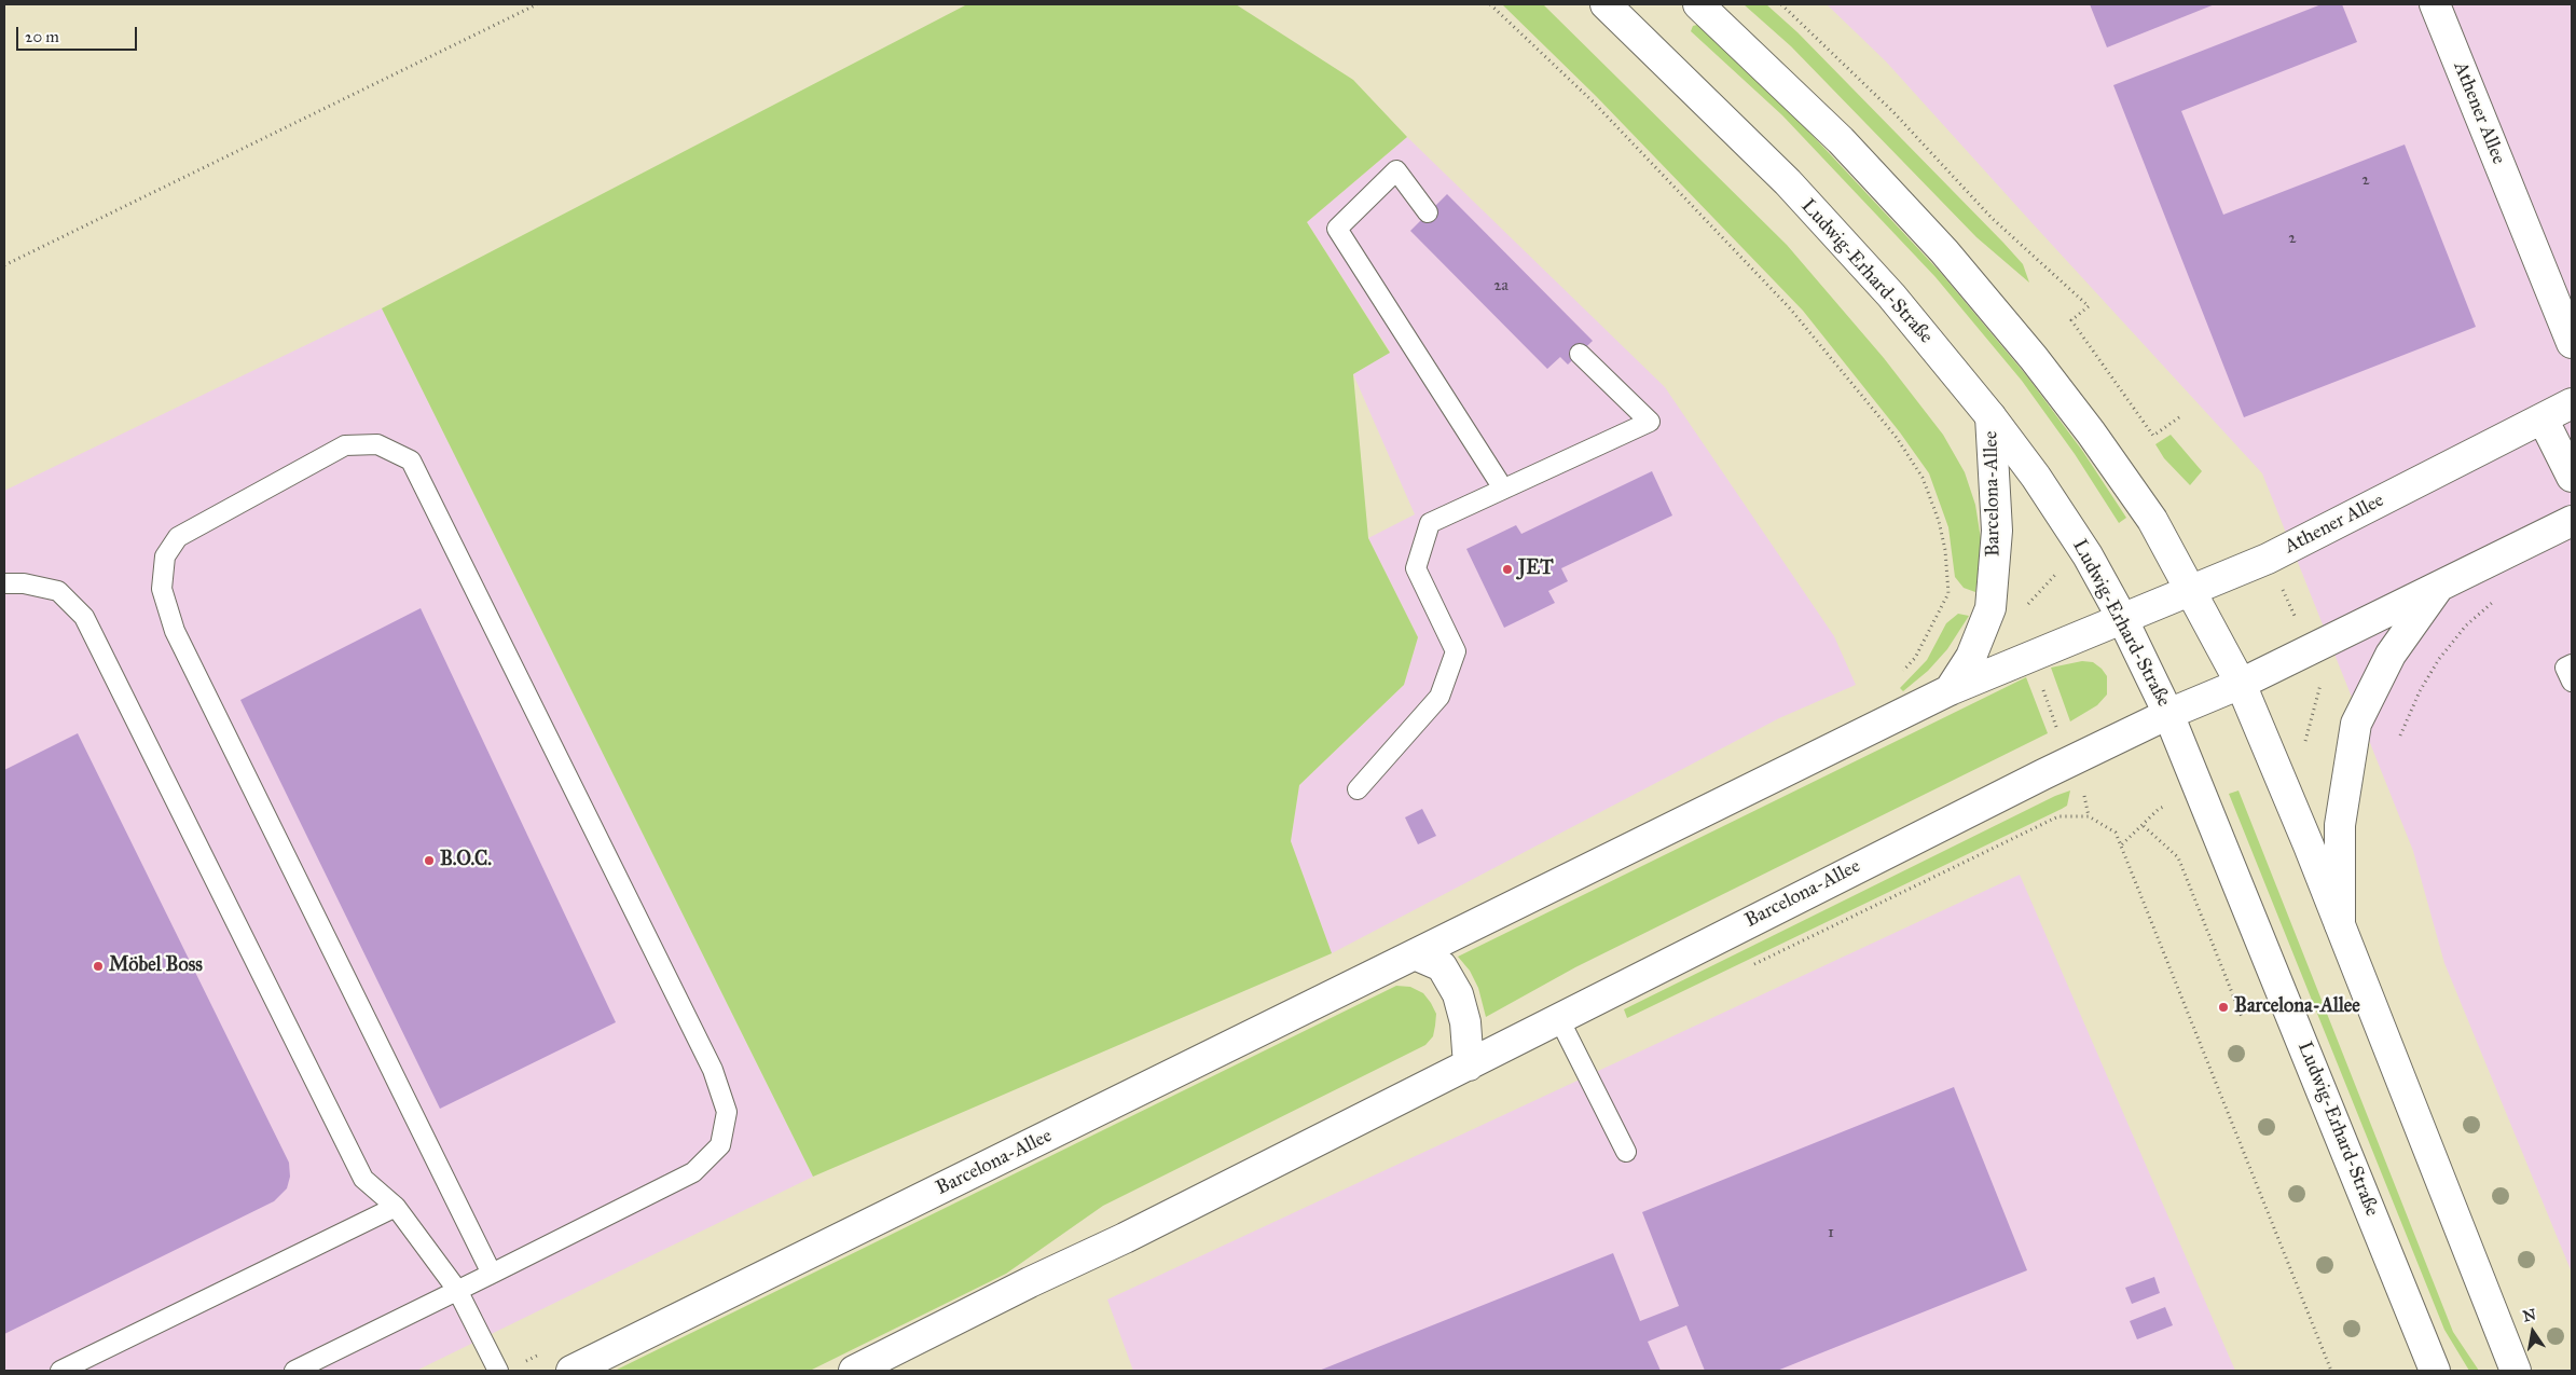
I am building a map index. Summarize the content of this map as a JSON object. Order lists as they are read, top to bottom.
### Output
{
  "streets": {
    "street": ["Athener Allee", "Ludwig-Erhard-Straße", "Barcelona-Allee"]
  },
  "crossings": [
    ["Athener Allee", "Ludwig-Erhard-Straße"],
    ["Athener Allee", "Barcelona-Allee"],
    ["Ludwig-Erhard-Straße", "Barcelona-Allee"]
  ],
  "places": [
    "JET",
    "B.O.C.",
    "Möbel Boss",
    "Barcelona-Allee"
  ],
  "house_numbers": [
    "2",
    "2",
    "2a",
    "1"
  ],
  "scale_bar": "20 m",
  "north": "top"
}
